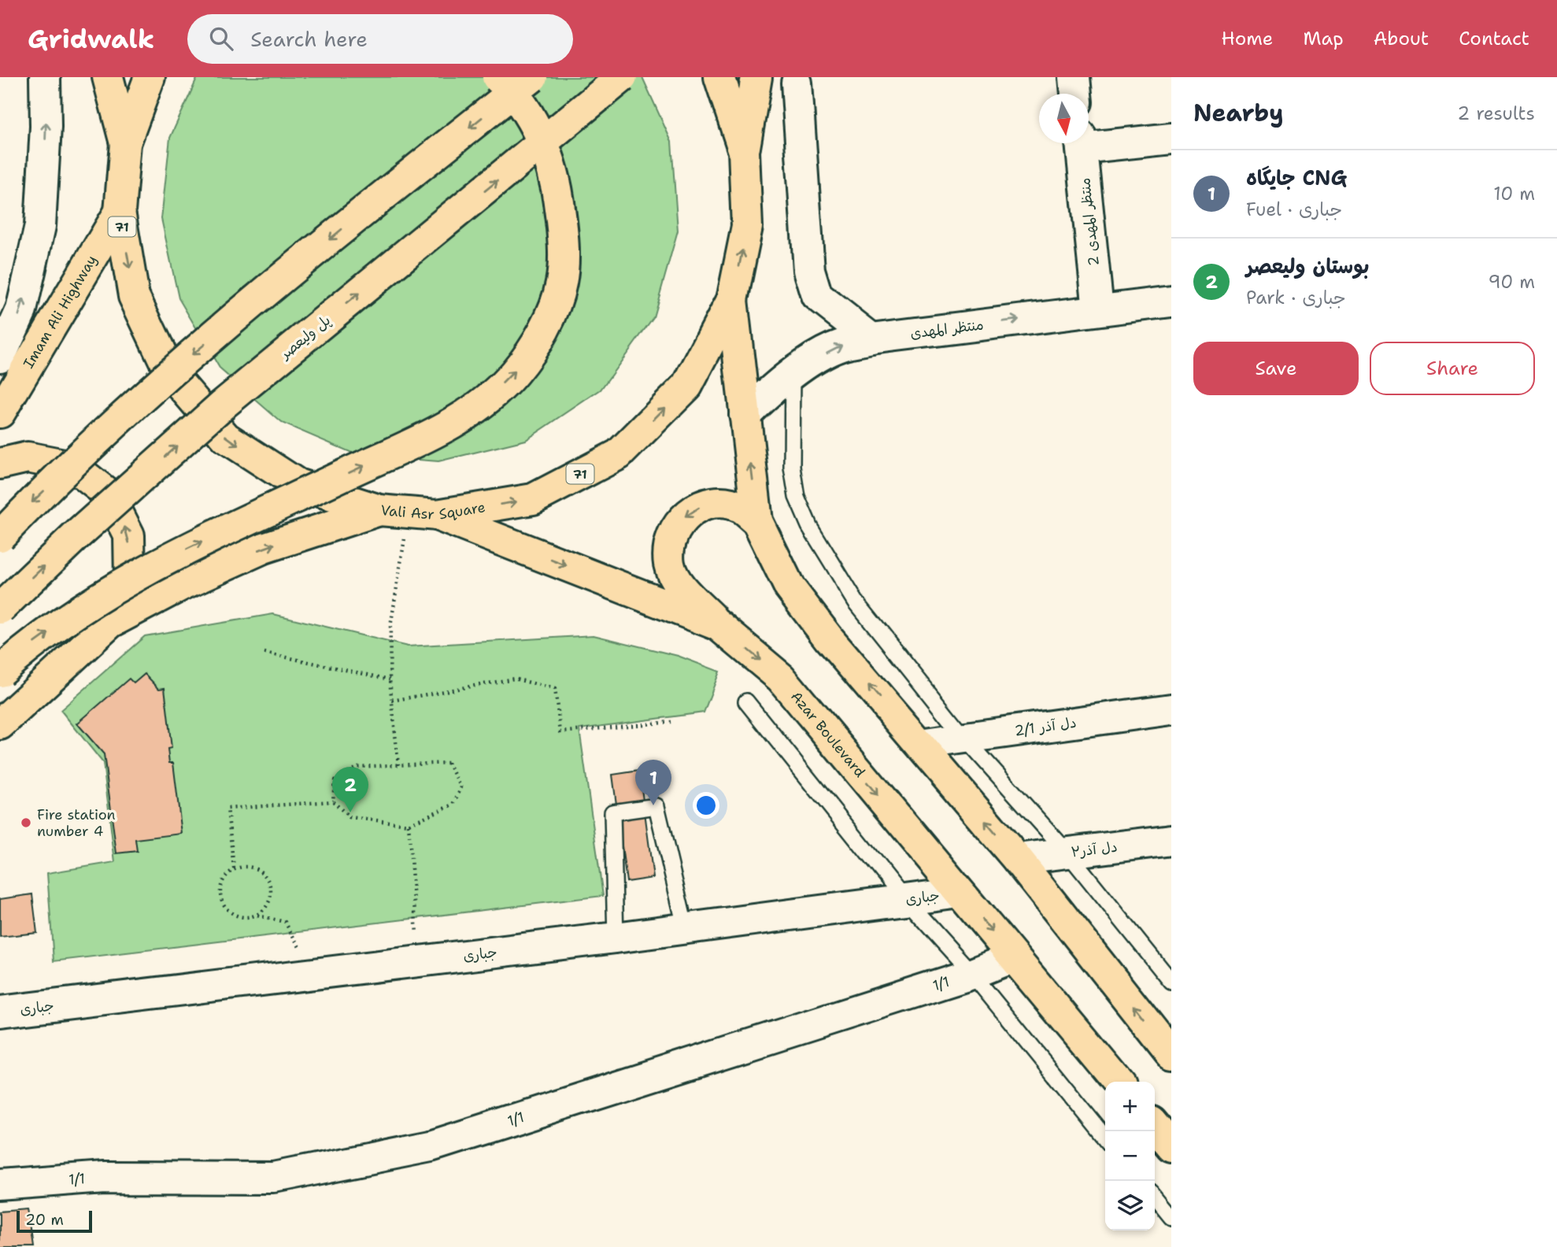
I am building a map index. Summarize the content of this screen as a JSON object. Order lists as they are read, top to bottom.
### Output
{
  "streets": {
    "main road": [
      "71",
      "Imam Ali Highway",
      "پل ولیعصر",
      "Vali Asr Square",
      "Azar Boulevard"
    ],
    "street": [
      "منتظر المهدی 2",
      "منتظر المهدی",
      "دل آذر 2/1",
      "دل آذر۲",
      "جباری",
      "1/1"
    ]
  },
  "crossings": [
    ["منتظر المهدی 2", "منتظر المهدی"],
    ["71", "Vali Asr Square"],
    ["Imam Ali Highway", "Vali Asr Square"],
    ["Vali Asr Square", "Azar Boulevard"],
    ["Azar Boulevard", "جباری"],
    ["Azar Boulevard", "1/1"]
  ],
  "one_way": ["منتظر المهدی"],
  "places": ["Fire station number 4"],
  "scale_bar": "20 m",
  "north": "bottom",
  "page": {
    "header": "Gridwalk",
    "search": "Search here",
    "nav": [
      "Home",
      "Map",
      "About",
      "Contact"
    ],
    "heading": ["Nearby", "2 results"],
    "list": [
      {
        "mark": "1",
        "name": "جایگاه CNG",
        "note": "Fuel · جباری",
        "value": "10 m"
      },
      {
        "mark": "2",
        "name": "بوستان ولیعصر",
        "note": "Park · جباری",
        "value": "90 m"
      }
    ],
    "buttons": ["Save", "Share"],
    "pins": ["1", "2"],
    "map_buttons": ["+", "−"],
    "scale": "20 m"
  }
}
